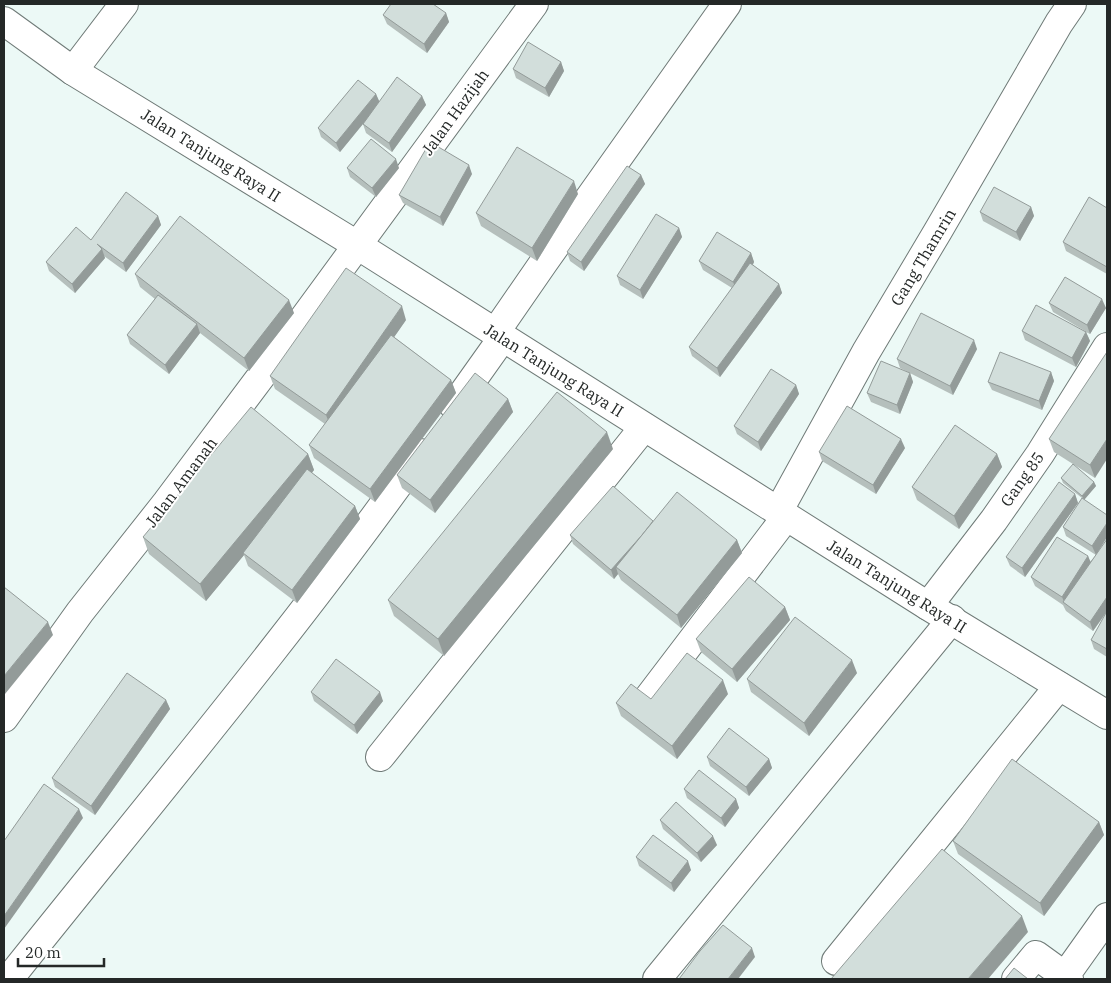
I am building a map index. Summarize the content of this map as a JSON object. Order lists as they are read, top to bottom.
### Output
{
  "streets": {
    "street": [
      "Jalan Hazijah",
      "Jalan Tanjung Raya II",
      "Gang Thamrin",
      "Gang 85",
      "Jalan Amanah"
    ]
  },
  "crossings": [
    ["Jalan Hazijah", "Jalan Tanjung Raya II"],
    ["Jalan Hazijah", "Jalan Amanah"],
    ["Jalan Tanjung Raya II", "Gang Thamrin"],
    ["Jalan Tanjung Raya II", "Gang 85"],
    ["Jalan Tanjung Raya II", "Jalan Amanah"]
  ],
  "scale_bar": "20 m"
}
